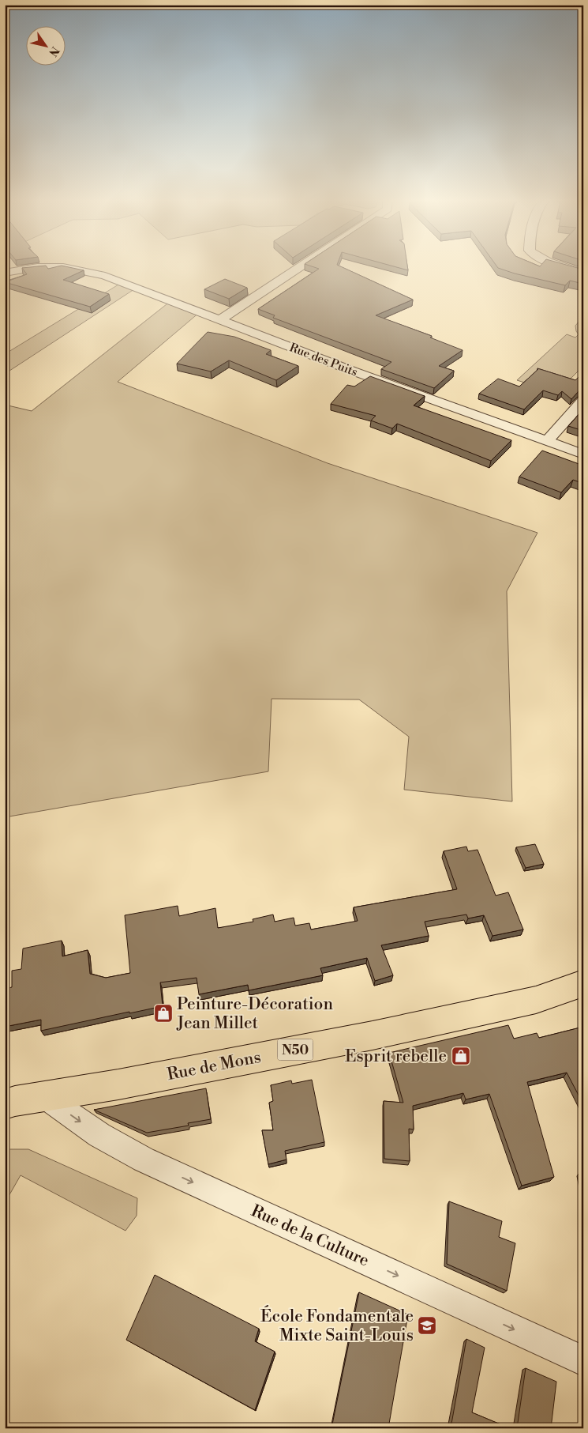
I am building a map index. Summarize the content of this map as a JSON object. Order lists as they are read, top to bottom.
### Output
{
  "streets": {
    "main road": ["N50", "Rue de Mons"],
    "street": ["Rue des Puits", "Rue de la Culture"]
  },
  "crossings": [
    ["Rue de Mons", "Rue de la Culture"]
  ],
  "one_way": ["Rue de la Culture"],
  "places": {
    "shop": ["Peinture-Décoration Jean Millet", "Esprit rebelle"],
    "school or university": ["École Fondamentale Mixte Saint-Louis"]
  },
  "north": "bottom right"
}
